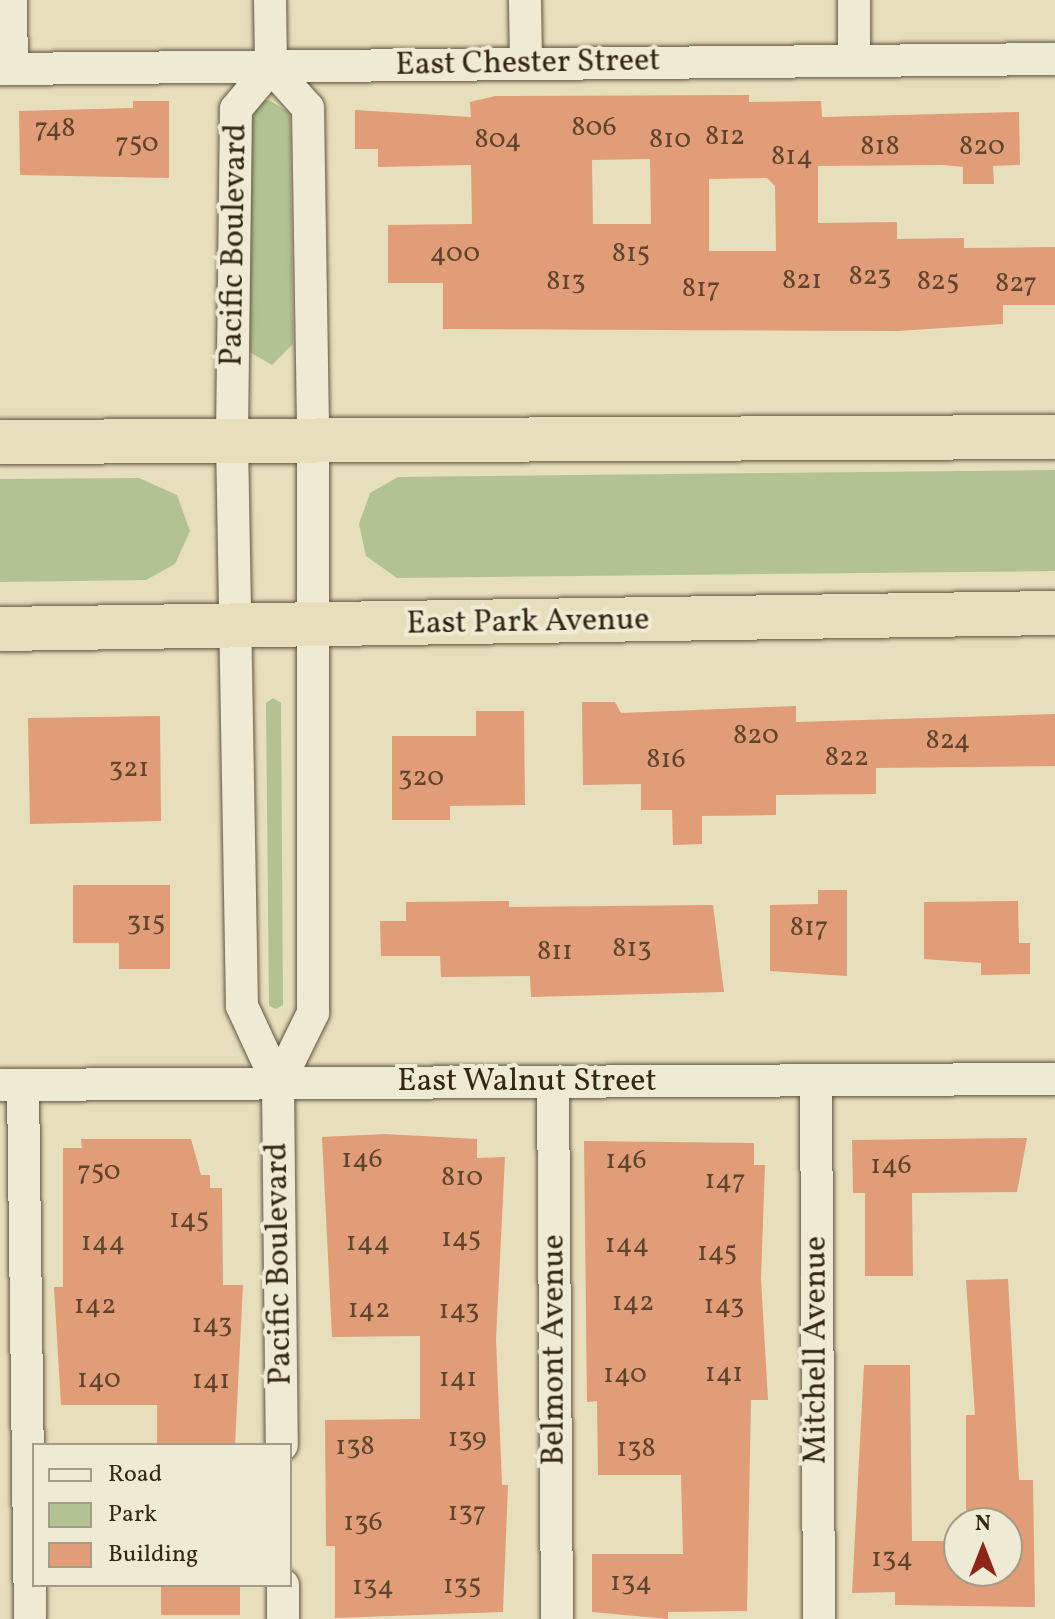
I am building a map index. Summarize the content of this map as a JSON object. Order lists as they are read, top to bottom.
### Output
{
  "streets": {
    "highway": ["East Park Avenue"],
    "street": [
      "East Chester Street",
      "Pacific Boulevard",
      "East Walnut Street",
      "Belmont Avenue",
      "Mitchell Avenue"
    ]
  },
  "crossings": [
    ["East Chester Street", "Pacific Boulevard"],
    ["Pacific Boulevard", "East Park Avenue"],
    ["Pacific Boulevard", "East Walnut Street"],
    ["East Walnut Street", "Belmont Avenue"],
    ["East Walnut Street", "Mitchell Avenue"]
  ],
  "house_numbers": [
    "806",
    "748",
    "812",
    "804",
    "810",
    "750",
    "818",
    "820",
    "814",
    "400",
    "815",
    "823",
    "821",
    "813",
    "825",
    "827",
    "817",
    "820",
    "824",
    "822",
    "816",
    "321",
    "320",
    "315",
    "817",
    "813",
    "811",
    "146",
    "146",
    "146",
    "750",
    "810",
    "147",
    "145",
    "145",
    "144",
    "144",
    "144",
    "145",
    "142",
    "142",
    "143",
    "142",
    "143",
    "143",
    "141",
    "140",
    "141",
    "140",
    "141",
    "139",
    "138",
    "138",
    "137",
    "136",
    "134",
    "134",
    "135",
    "134"
  ],
  "legend": ["Road", "Park", "Building"],
  "north": "top"
}
